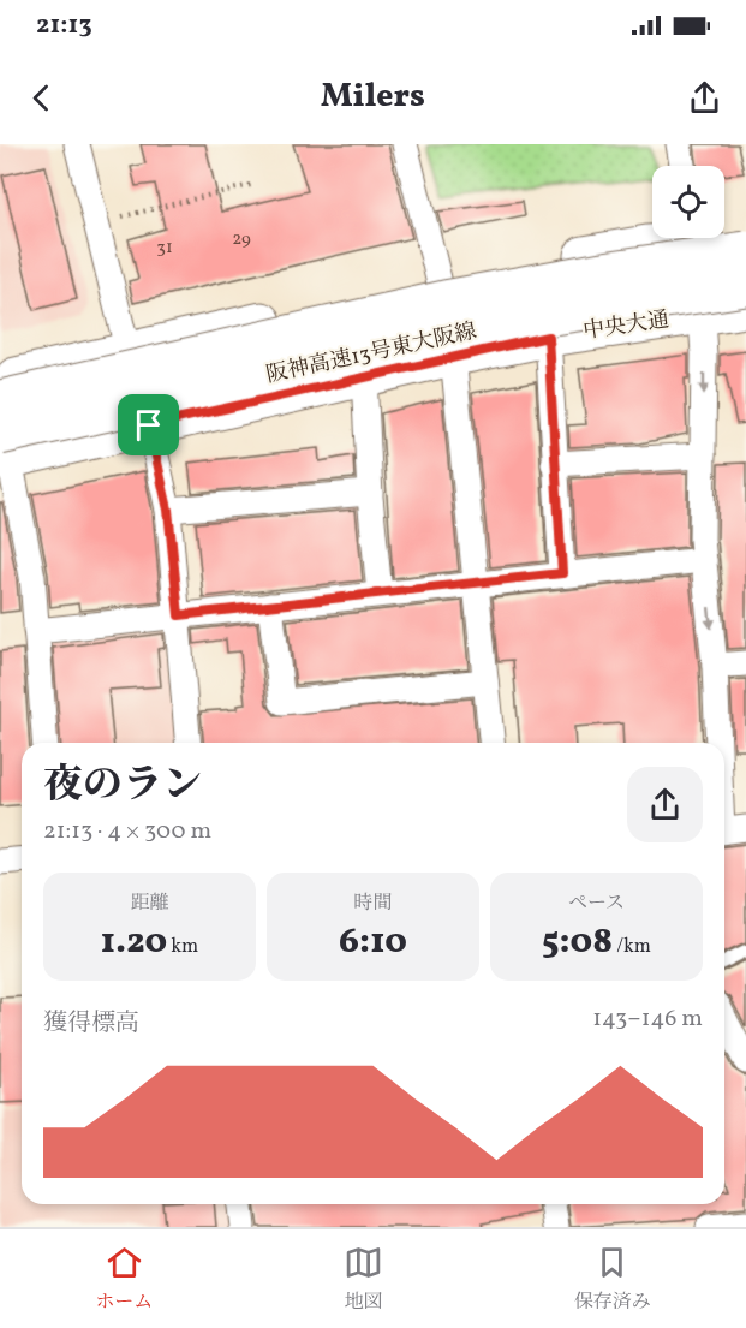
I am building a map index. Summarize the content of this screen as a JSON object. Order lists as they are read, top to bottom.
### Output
{
  "streets": {
    "main road": ["中央大通", "阪神高速13号東大阪線"]
  },
  "crossings": [
    ["中央大通", "阪神高速13号東大阪線"]
  ],
  "house_numbers": ["29", "31"],
  "page": {
    "status": "21:13",
    "header": "Milers",
    "heading": ["夜のラン", "21:13 · 4 × 300 m"],
    "stats": [
      ["距離", "1.20 km"],
      ["時間", "6:10"],
      ["ペース", "5:08 /km"]
    ],
    "chart": ["獲得標高", "143–146 m"],
    "tabs": ["ホーム", "地図", "保存済み"]
  }
}
